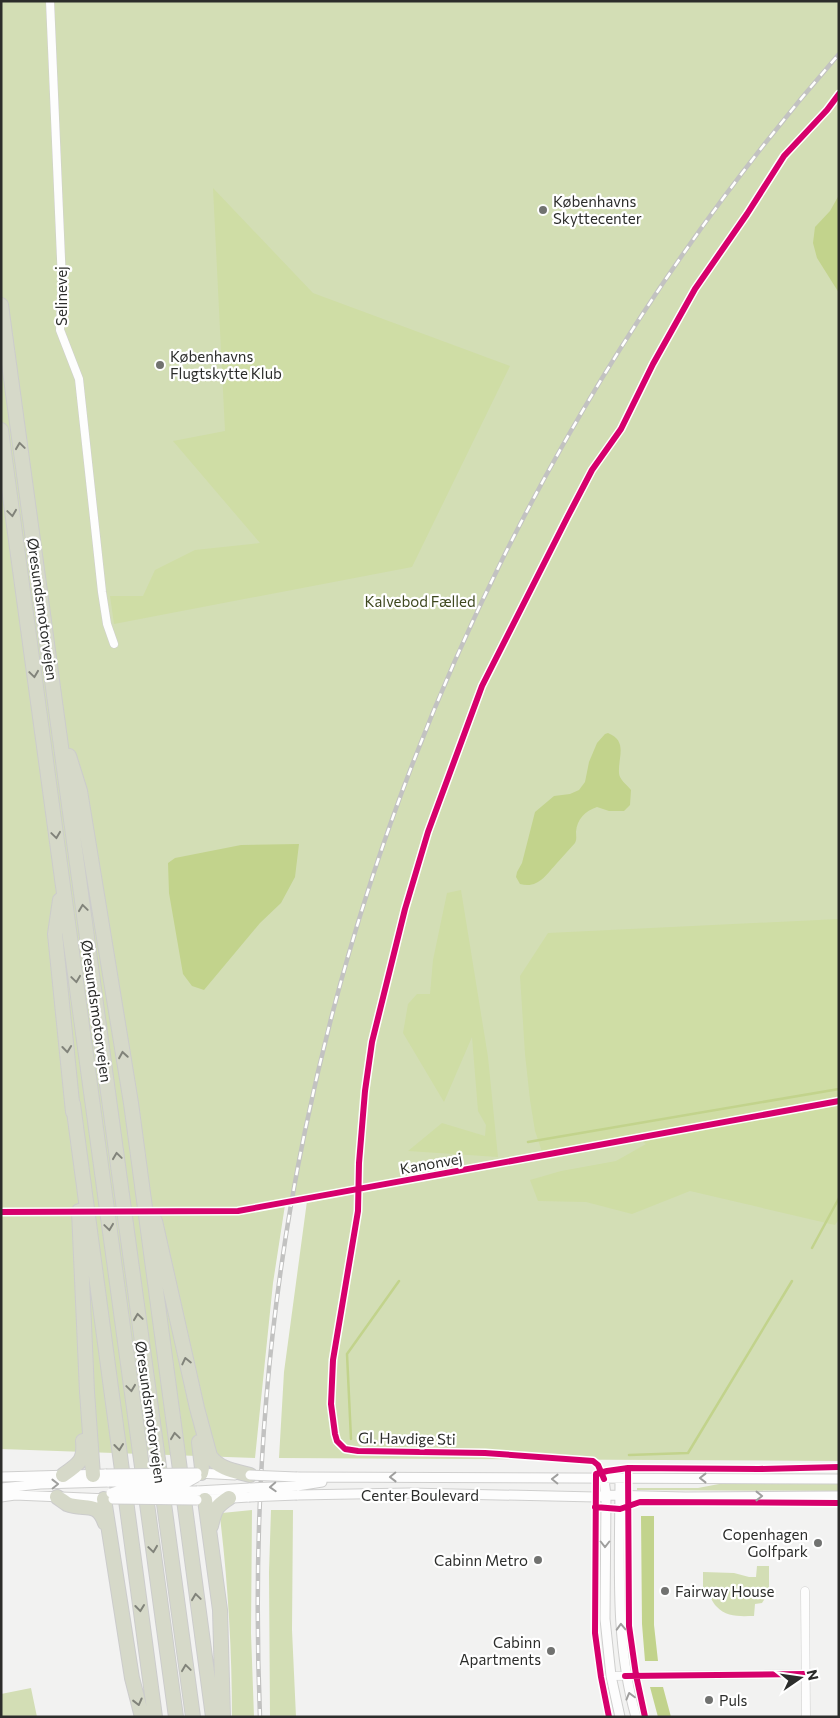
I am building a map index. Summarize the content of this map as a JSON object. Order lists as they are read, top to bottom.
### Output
{
  "streets": {
    "highway": ["Øresundsmotorvejen"],
    "street": ["Selinevej", "Center Boulevard"],
    "cycle path": ["Kanonvej", "Gl. Havdige Sti"]
  },
  "parks": ["Kalvebod Fælled"],
  "places": [
    "Københavns Skyttecenter",
    "Københavns Flugtskytte Klub",
    "Copenhagen Golfpark",
    "Cabinn Metro",
    "Fairway House",
    "Cabinn Apartments",
    "Puls"
  ],
  "north": "right"
}
